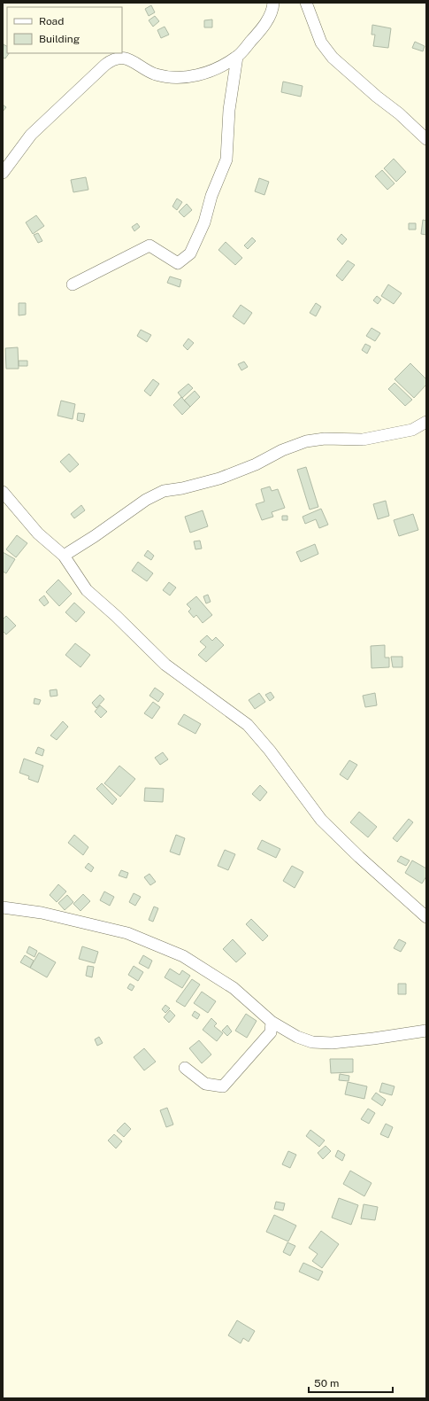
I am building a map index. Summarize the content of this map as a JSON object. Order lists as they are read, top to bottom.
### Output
{
  "legend": ["Road", "Building"],
  "scale_bar": "50 m"
}
